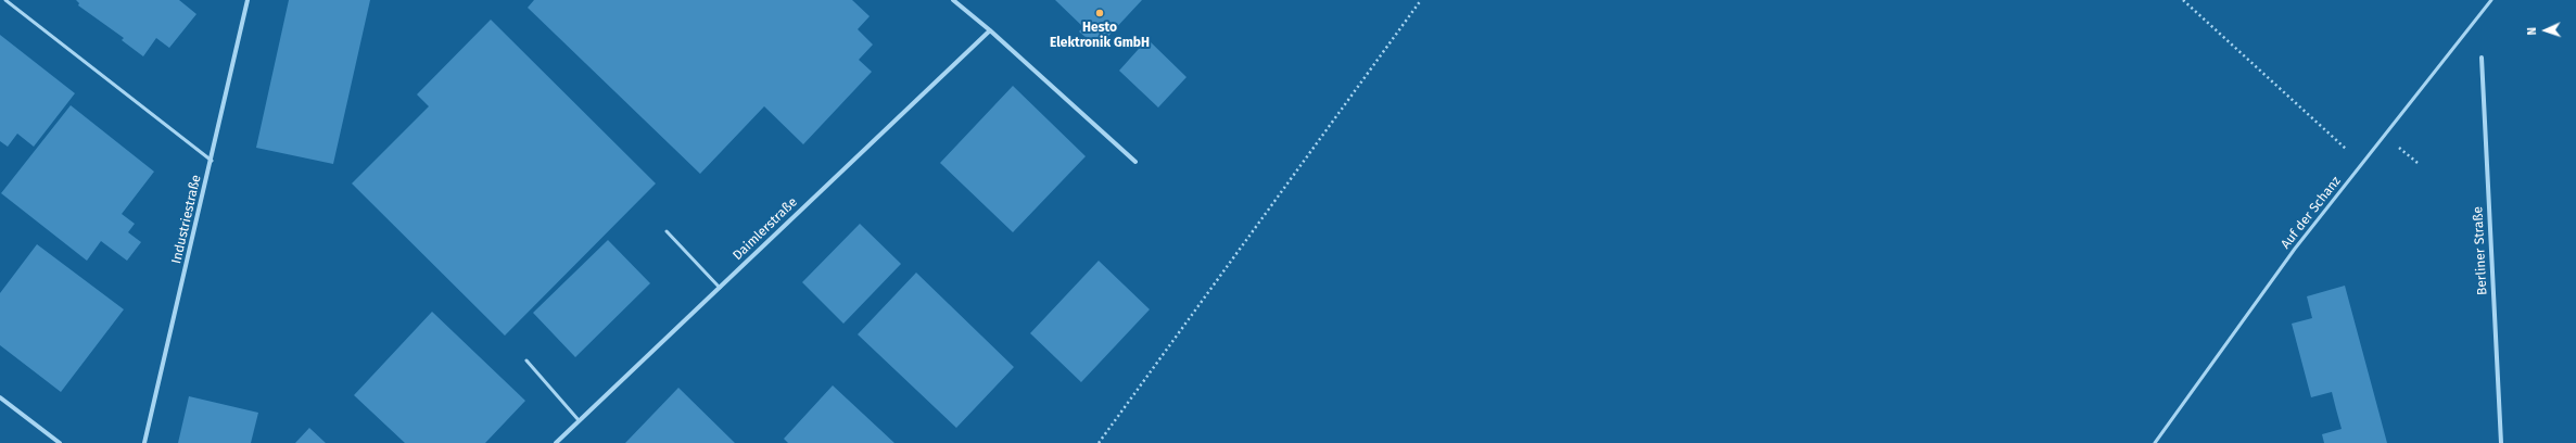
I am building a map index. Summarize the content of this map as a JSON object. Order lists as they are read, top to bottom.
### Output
{
  "streets": {
    "street": ["Industriestraße", "Daimlerstraße", "Berliner Straße"],
    "lane": ["Auf der Schanz"]
  },
  "places": ["Hesto Elektronik GmbH"],
  "north": "left"
}
